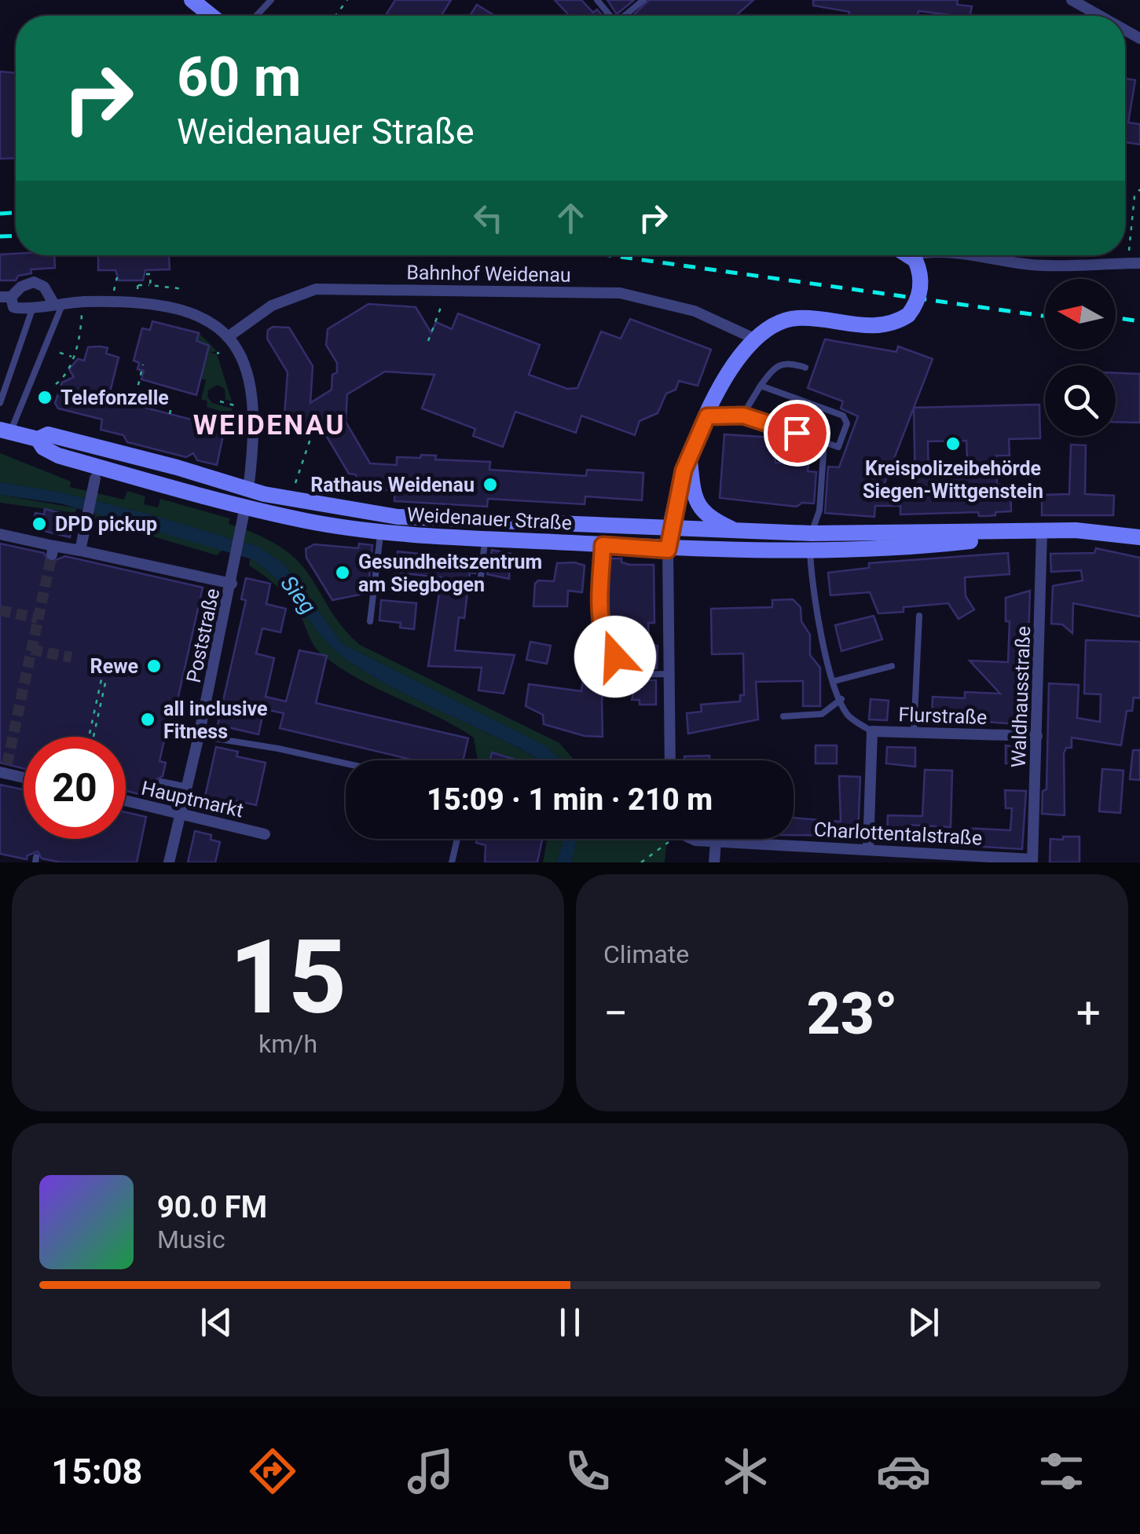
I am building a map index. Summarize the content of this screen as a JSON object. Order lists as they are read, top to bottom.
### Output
{
  "streets": {
    "main road": ["Weidenauer Straße"],
    "street": [
      "Bahnhof Weidenau",
      "Poststraße",
      "Waldhausstraße",
      "Flurstraße",
      "Hauptmarkt",
      "Charlottentalstraße"
    ]
  },
  "crossings": [
    ["Weidenauer Straße", "Poststraße"],
    ["Weidenauer Straße", "Waldhausstraße"],
    ["Poststraße", "Hauptmarkt"],
    ["Waldhausstraße", "Flurstraße"],
    ["Waldhausstraße", "Charlottentalstraße"],
    ["Flurstraße", "Charlottentalstraße"]
  ],
  "districts": ["WEIDENAU"],
  "water": ["Sieg"],
  "places": [
    "Telefonzelle",
    "Kreispolizeibehörde Siegen-Wittgenstein",
    "Rathaus Weidenau",
    "DPD pickup",
    "Gesundheitszentrum am Siegbogen",
    "Rewe",
    "all inclusive Fitness"
  ],
  "north": "left",
  "page": {
    "turn": ["60 m", "Weidenauer Straße"],
    "limit": "20",
    "trip": "15:09 · 1 min · 210 m",
    "tile": [
      ["15", "km/h"],
      "Climate"
    ],
    "heat": ["−", "23°", "+"],
    "song": ["90.0 FM", "Music"],
    "tabs": "15:08"
  }
}
